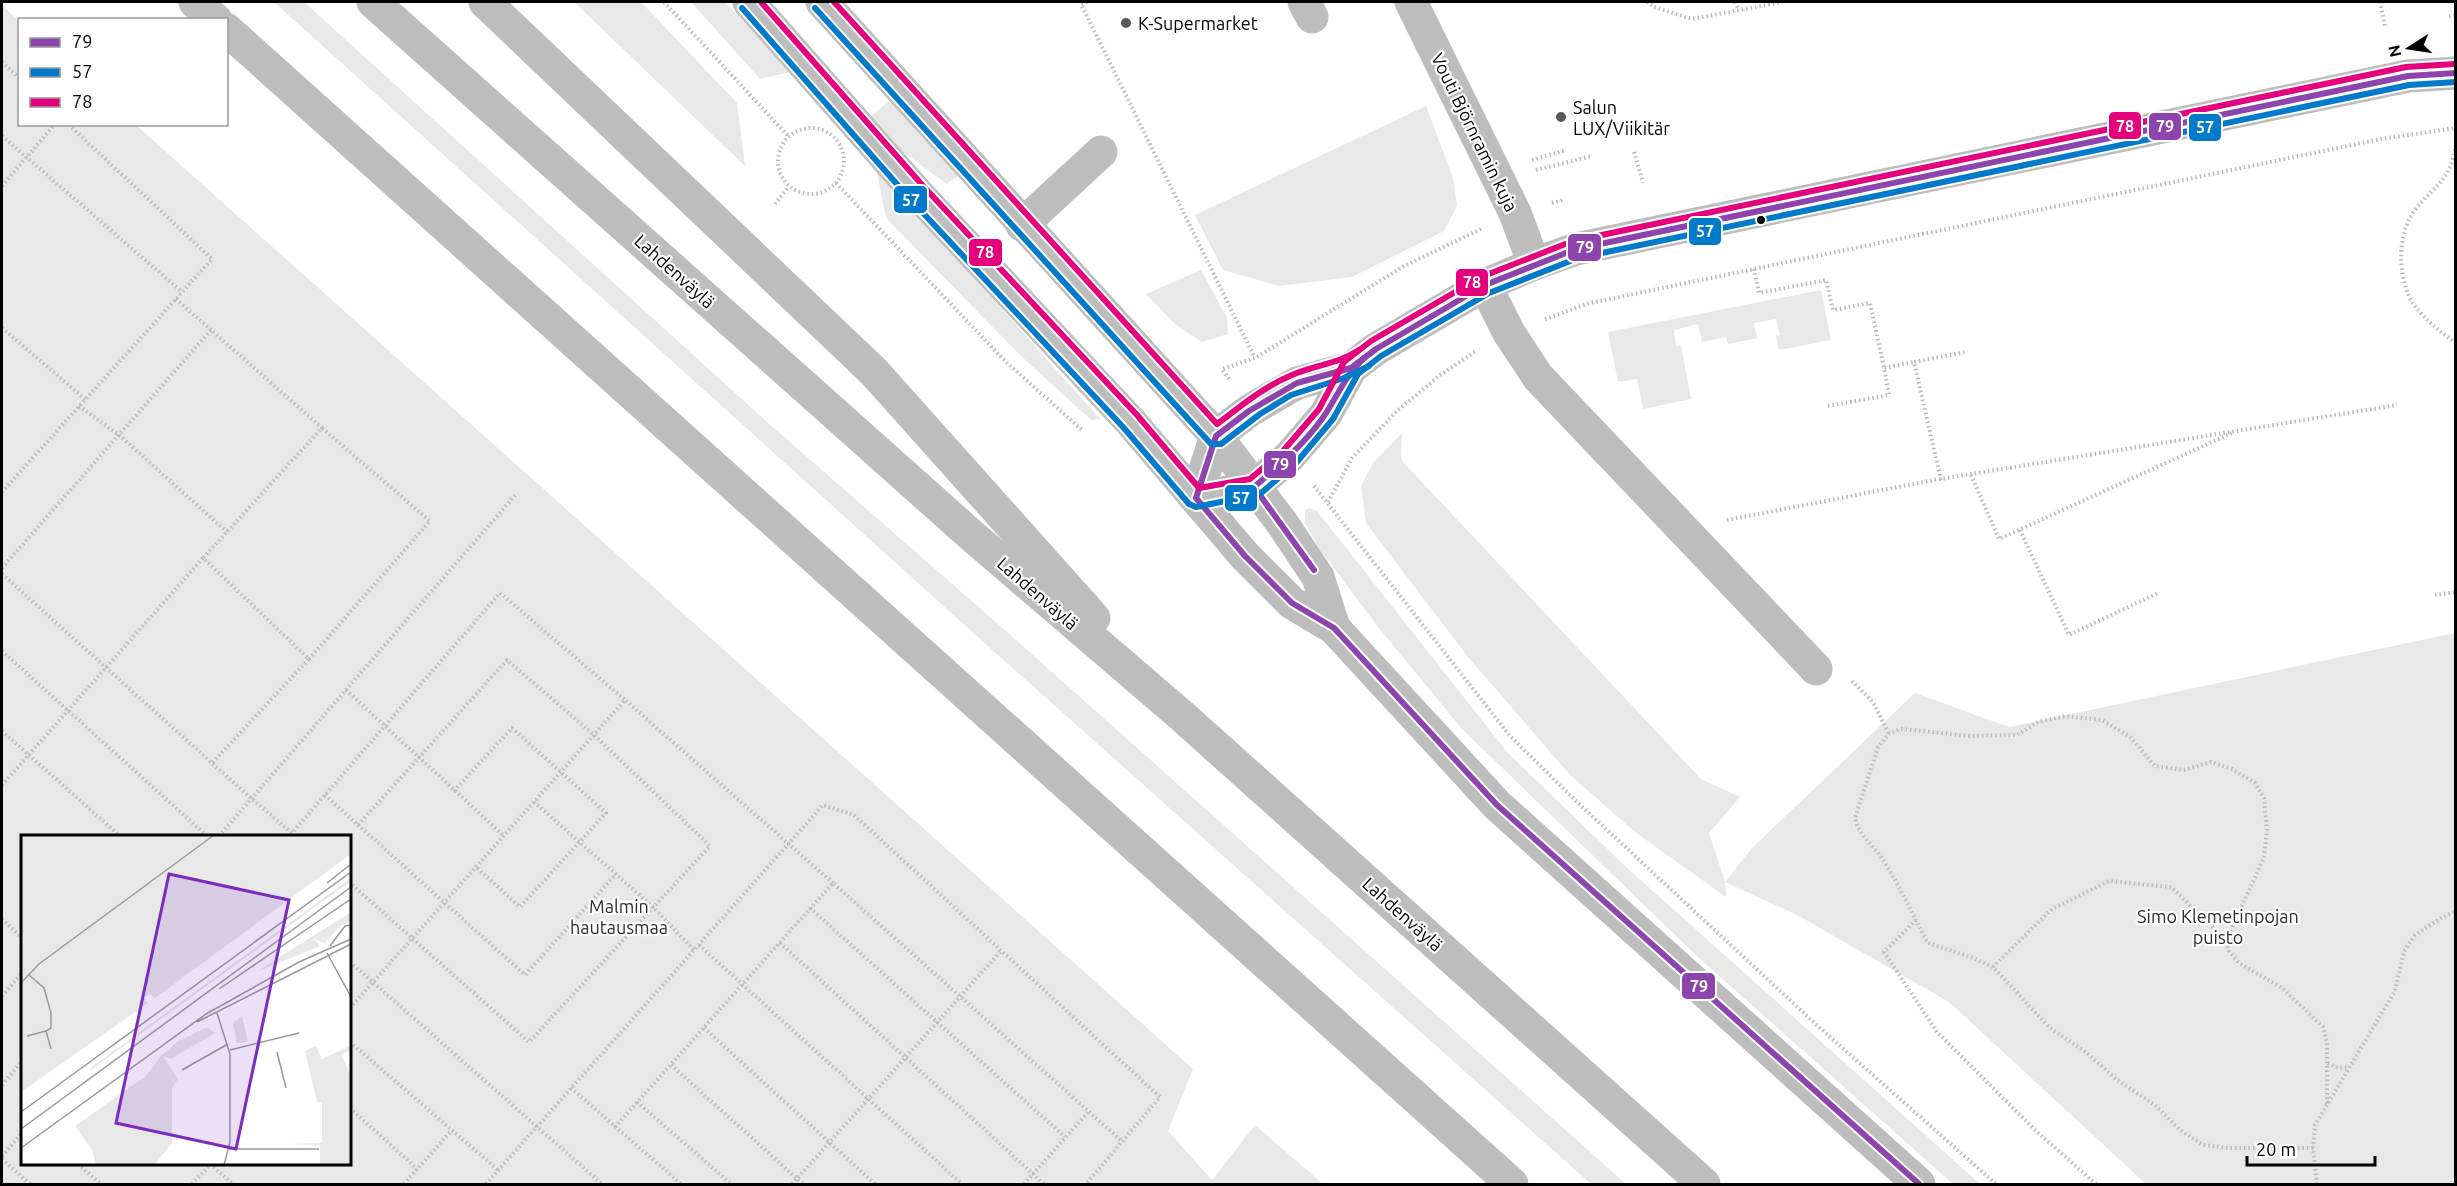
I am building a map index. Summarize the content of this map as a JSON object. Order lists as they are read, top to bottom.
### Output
{
  "streets": {
    "main road": ["Vouti Björnramin kuja", "Lahdenväylä"]
  },
  "parks": ["Malmin hautausmaa", "Simo Klemetinpojan puisto"],
  "places": ["K-Supermarket", "Salun LUX/Viikitär"],
  "lines": ["transit line 78", "transit line 57", "transit line 79"],
  "legend": ["79", "57", "78"],
  "scale_bar": "20 m",
  "north": "left"
}
